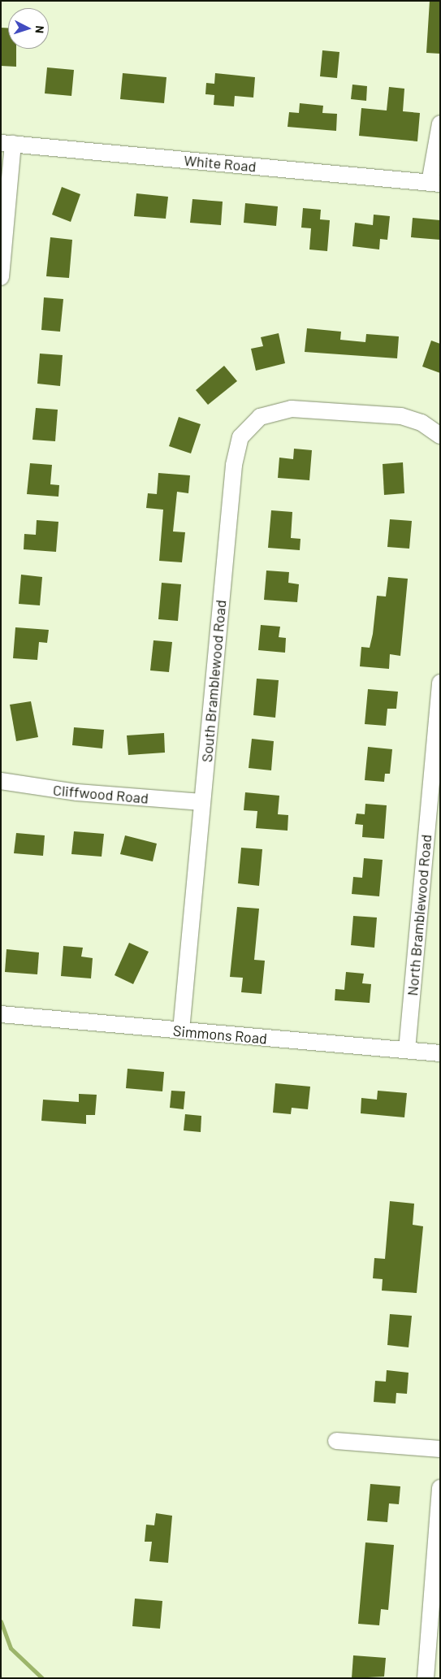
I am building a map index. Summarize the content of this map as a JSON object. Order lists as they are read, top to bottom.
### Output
{
  "streets": {
    "street": [
      "White Road",
      "South Bramblewood Road",
      "Cliffwood Road",
      "North Bramblewood Road",
      "Simmons Road"
    ]
  },
  "crossings": [
    ["South Bramblewood Road", "Cliffwood Road"],
    ["South Bramblewood Road", "Simmons Road"],
    ["North Bramblewood Road", "Simmons Road"]
  ],
  "north": "right"
}
